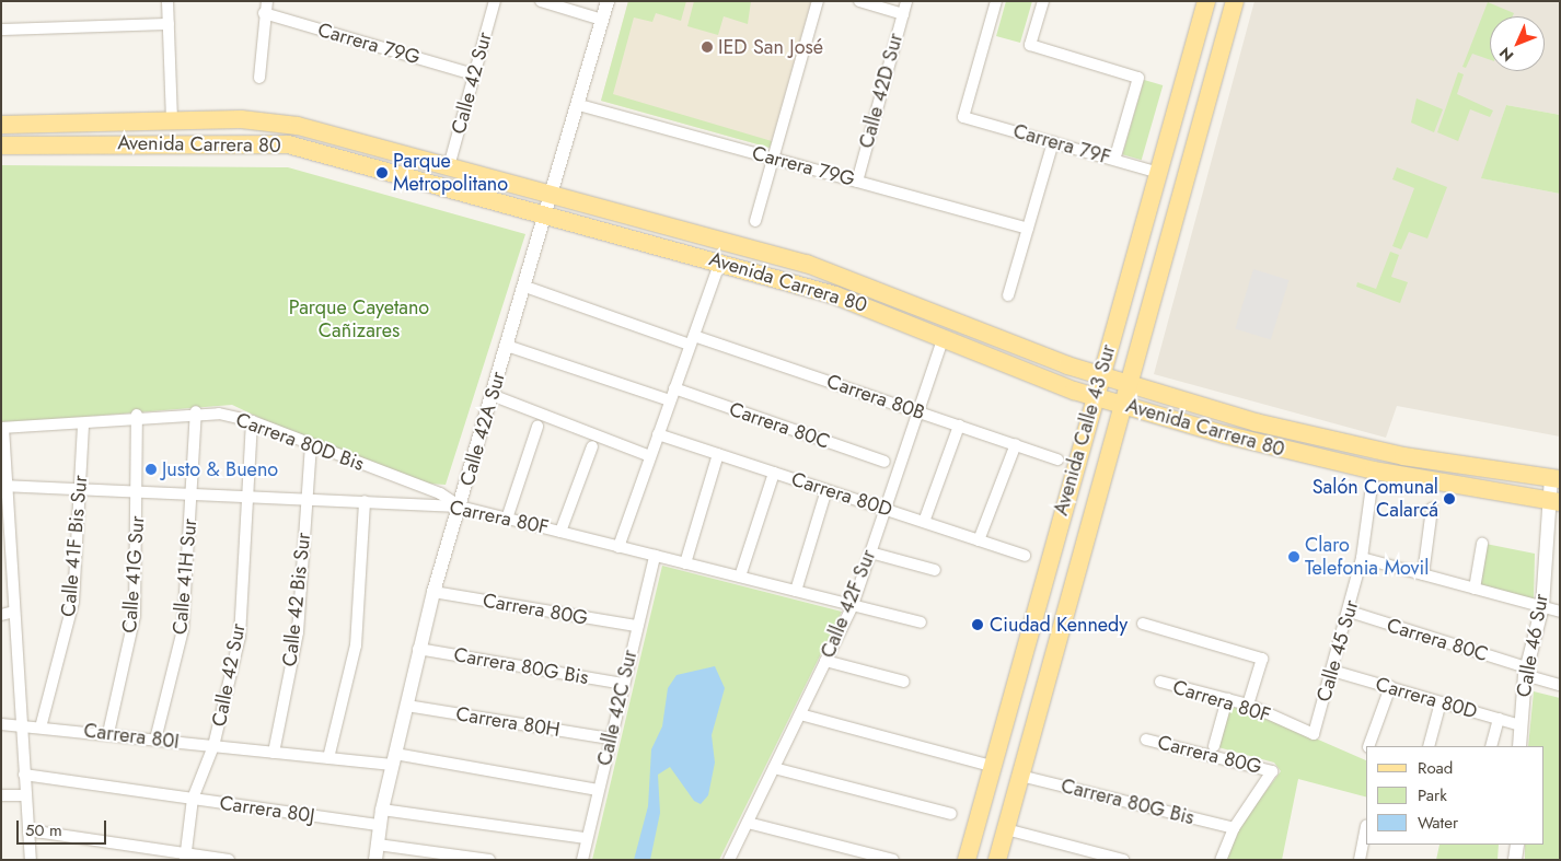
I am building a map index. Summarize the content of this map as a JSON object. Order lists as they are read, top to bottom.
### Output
{
  "streets": {
    "main road": ["Avenida Carrera 80", "Avenida Calle 43 Sur"],
    "street": [
      "Carrera 79G",
      "Calle 42 Sur",
      "Calle 42D Sur",
      "Carrera 79F",
      "Carrera 80B",
      "Carrera 80C",
      "Calle 42A Sur",
      "Carrera 80D Bis",
      "Carrera 80D",
      "Carrera 80F",
      "Calle 41F Bis Sur",
      "Calle 41G Sur",
      "Calle 41H Sur",
      "Calle 42 Bis Sur",
      "Calle 42F Sur",
      "Carrera 80G",
      "Calle 46 Sur",
      "Calle 45 Sur",
      "Carrera 80G Bis",
      "Calle 42C Sur",
      "Carrera 80H",
      "Carrera 80I",
      "Carrera 80J"
    ]
  },
  "crossings": [
    ["Carrera 79G", "Calle 42 Sur"],
    ["Carrera 79G", "Calle 42D Sur"],
    ["Carrera 79G", "Calle 42A Sur"],
    ["Calle 42 Sur", "Avenida Carrera 80"],
    ["Calle 42 Sur", "Carrera 80D Bis"],
    ["Calle 42 Sur", "Carrera 80F"],
    ["Calle 42 Sur", "Carrera 80I"],
    ["Calle 42 Sur", "Carrera 80J"],
    ["Avenida Carrera 80", "Calle 42A Sur"],
    ["Avenida Carrera 80", "Avenida Calle 43 Sur"],
    ["Avenida Carrera 80", "Calle 42F Sur"],
    ["Avenida Carrera 80", "Calle 46 Sur"],
    ["Avenida Carrera 80", "Calle 45 Sur"],
    ["Carrera 79F", "Avenida Calle 43 Sur"],
    ["Carrera 80B", "Calle 42A Sur"],
    ["Carrera 80B", "Calle 42F Sur"],
    ["Carrera 80C", "Calle 46 Sur"],
    ["Carrera 80C", "Calle 45 Sur"],
    ["Calle 42A Sur", "Carrera 80D Bis"],
    ["Calle 42A Sur", "Carrera 80F"],
    ["Calle 42A Sur", "Carrera 80G"],
    ["Calle 42A Sur", "Carrera 80G Bis"],
    ["Calle 42A Sur", "Carrera 80H"],
    ["Calle 42A Sur", "Carrera 80I"],
    ["Calle 42A Sur", "Carrera 80J"],
    ["Avenida Calle 43 Sur", "Carrera 80G Bis"],
    ["Carrera 80D Bis", "Carrera 80F"],
    ["Carrera 80D Bis", "Calle 41F Bis Sur"],
    ["Carrera 80D Bis", "Calle 41G Sur"],
    ["Carrera 80D Bis", "Calle 41H Sur"],
    ["Carrera 80D Bis", "Calle 42 Bis Sur"],
    ["Carrera 80D", "Calle 42F Sur"],
    ["Carrera 80D", "Calle 46 Sur"],
    ["Carrera 80D", "Calle 45 Sur"],
    ["Carrera 80F", "Calle 41F Bis Sur"],
    ["Carrera 80F", "Calle 41G Sur"],
    ["Carrera 80F", "Calle 41H Sur"],
    ["Carrera 80F", "Calle 42 Bis Sur"],
    ["Carrera 80F", "Calle 42F Sur"],
    ["Carrera 80F", "Calle 45 Sur"],
    ["Carrera 80F", "Calle 42C Sur"],
    ["Calle 41F Bis Sur", "Carrera 80I"],
    ["Calle 41G Sur", "Carrera 80I"],
    ["Calle 41H Sur", "Carrera 80I"],
    ["Calle 42 Bis Sur", "Carrera 80I"],
    ["Carrera 80G", "Carrera 80G Bis"],
    ["Carrera 80G", "Calle 42C Sur"],
    ["Carrera 80G Bis", "Calle 42C Sur"],
    ["Calle 42C Sur", "Carrera 80H"],
    ["Calle 42C Sur", "Carrera 80I"]
  ],
  "parks": ["Parque Cayetano Cañizares"],
  "places": [
    "IED San José",
    "Parque Metropolitano",
    "Justo & Bueno",
    "Salón Comunal Calarcá",
    "Claro Telefonia Movil",
    "Ciudad Kennedy"
  ],
  "legend": ["Road", "Park", "Water"],
  "scale_bar": "50 m",
  "north": "bottom left"
}
